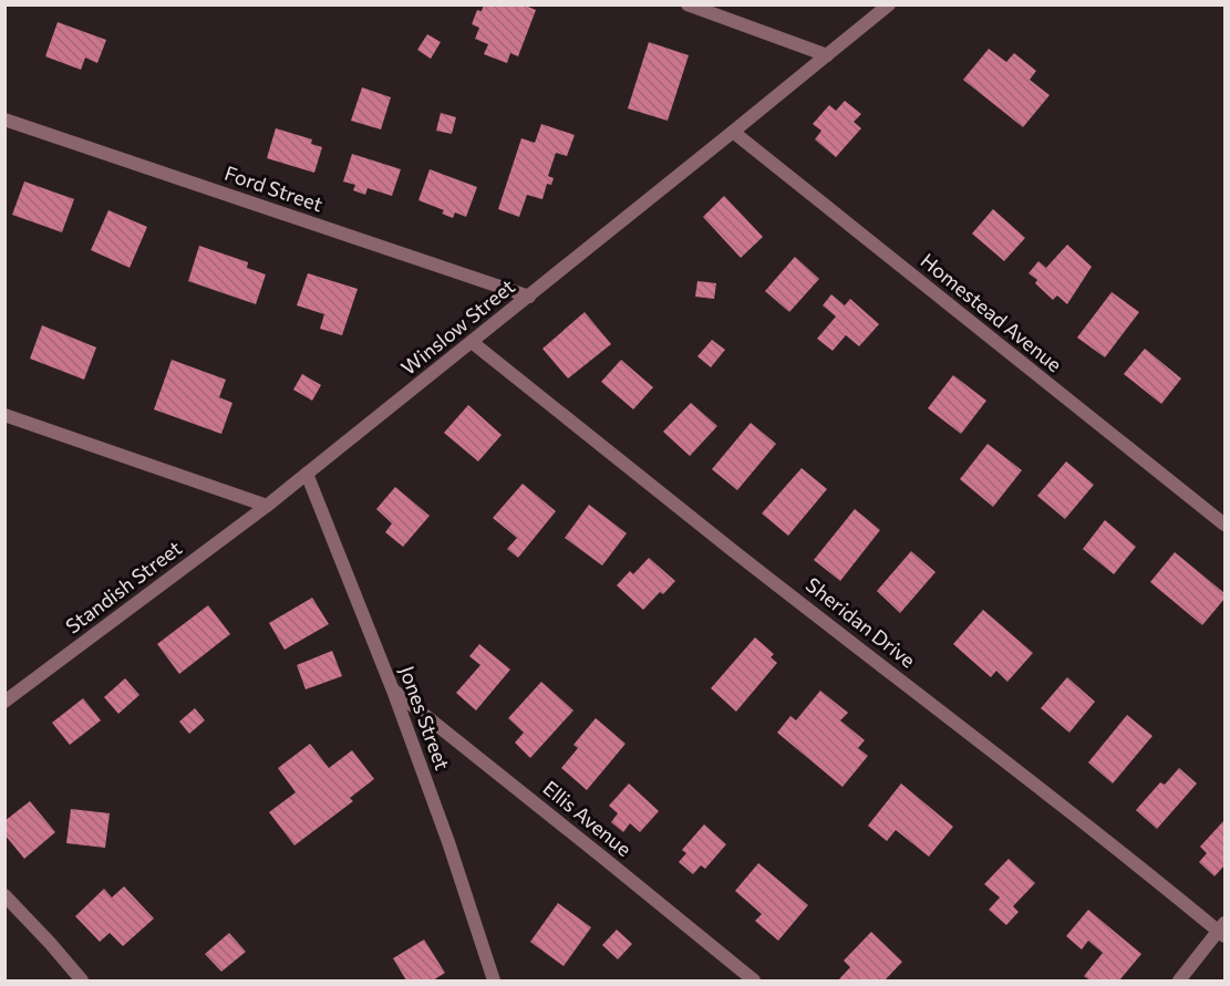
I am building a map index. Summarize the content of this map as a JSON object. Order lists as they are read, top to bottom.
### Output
{
  "streets": {
    "street": [
      "Ford Street",
      "Homestead Avenue",
      "Winslow Street",
      "Standish Street",
      "Sheridan Drive",
      "Jones Street",
      "Ellis Avenue"
    ]
  },
  "crossings": [
    ["Ford Street", "Winslow Street"],
    ["Homestead Avenue", "Winslow Street"],
    ["Winslow Street", "Standish Street"],
    ["Winslow Street", "Sheridan Drive"],
    ["Winslow Street", "Jones Street"],
    ["Jones Street", "Ellis Avenue"]
  ]
}
